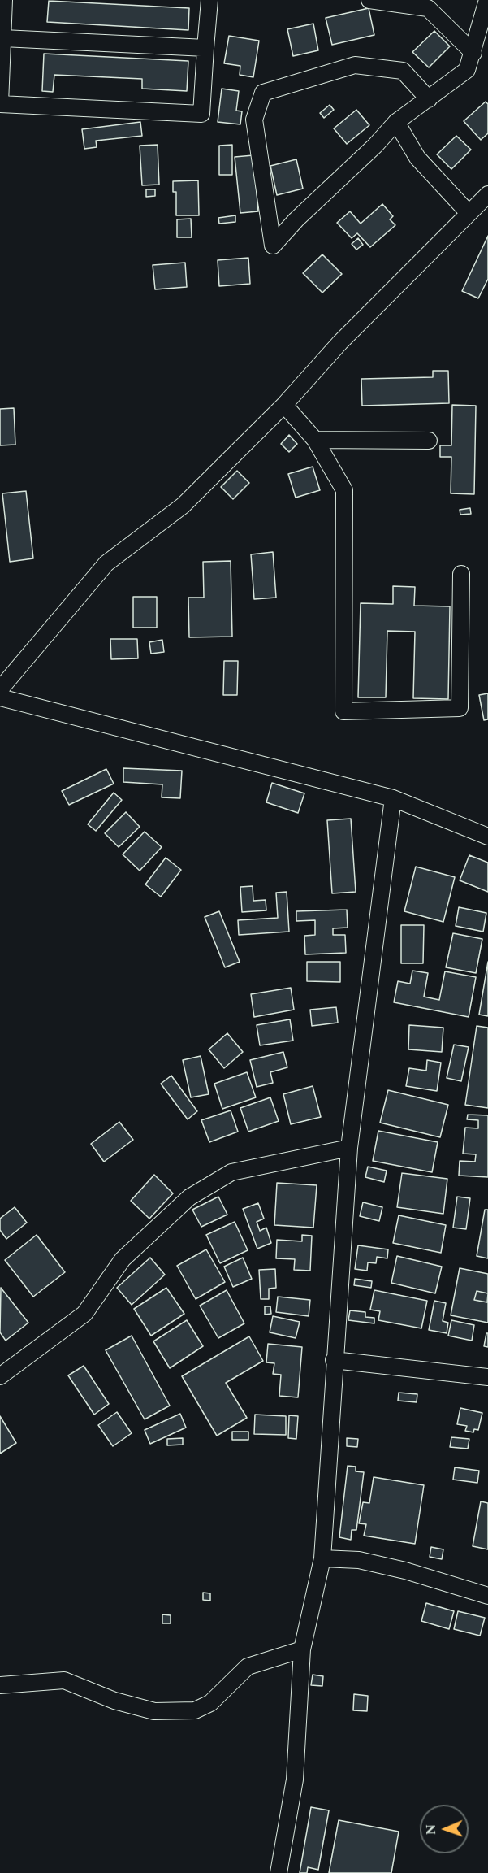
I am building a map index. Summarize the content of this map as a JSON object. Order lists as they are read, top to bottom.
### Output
{
  "north": "left"
}
